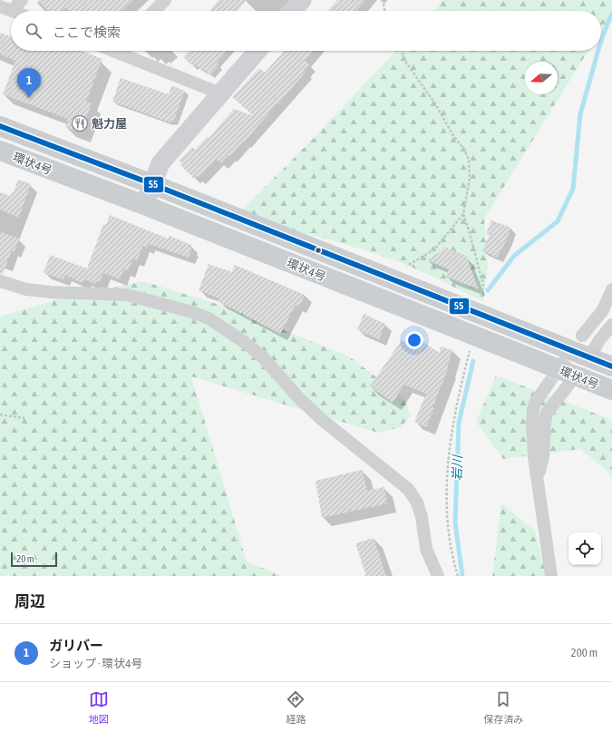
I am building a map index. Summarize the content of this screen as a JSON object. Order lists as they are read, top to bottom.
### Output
{
  "streets": {
    "main road": ["環状4号"]
  },
  "water": ["岩川"],
  "places": {
    "restaurant": ["魁力屋"]
  },
  "lines": ["transit line 55"],
  "scale_bar": "20 m",
  "north": "left",
  "page": {
    "search": "ここで検索",
    "pins": "1",
    "scale": "20 m",
    "heading": "周辺",
    "list": [
      {
        "mark": "1",
        "name": "ガリバー",
        "note": "ショップ · 環状4号",
        "value": "200 m"
      }
    ],
    "nav": ["地図", "経路", "保存済み"]
  }
}
